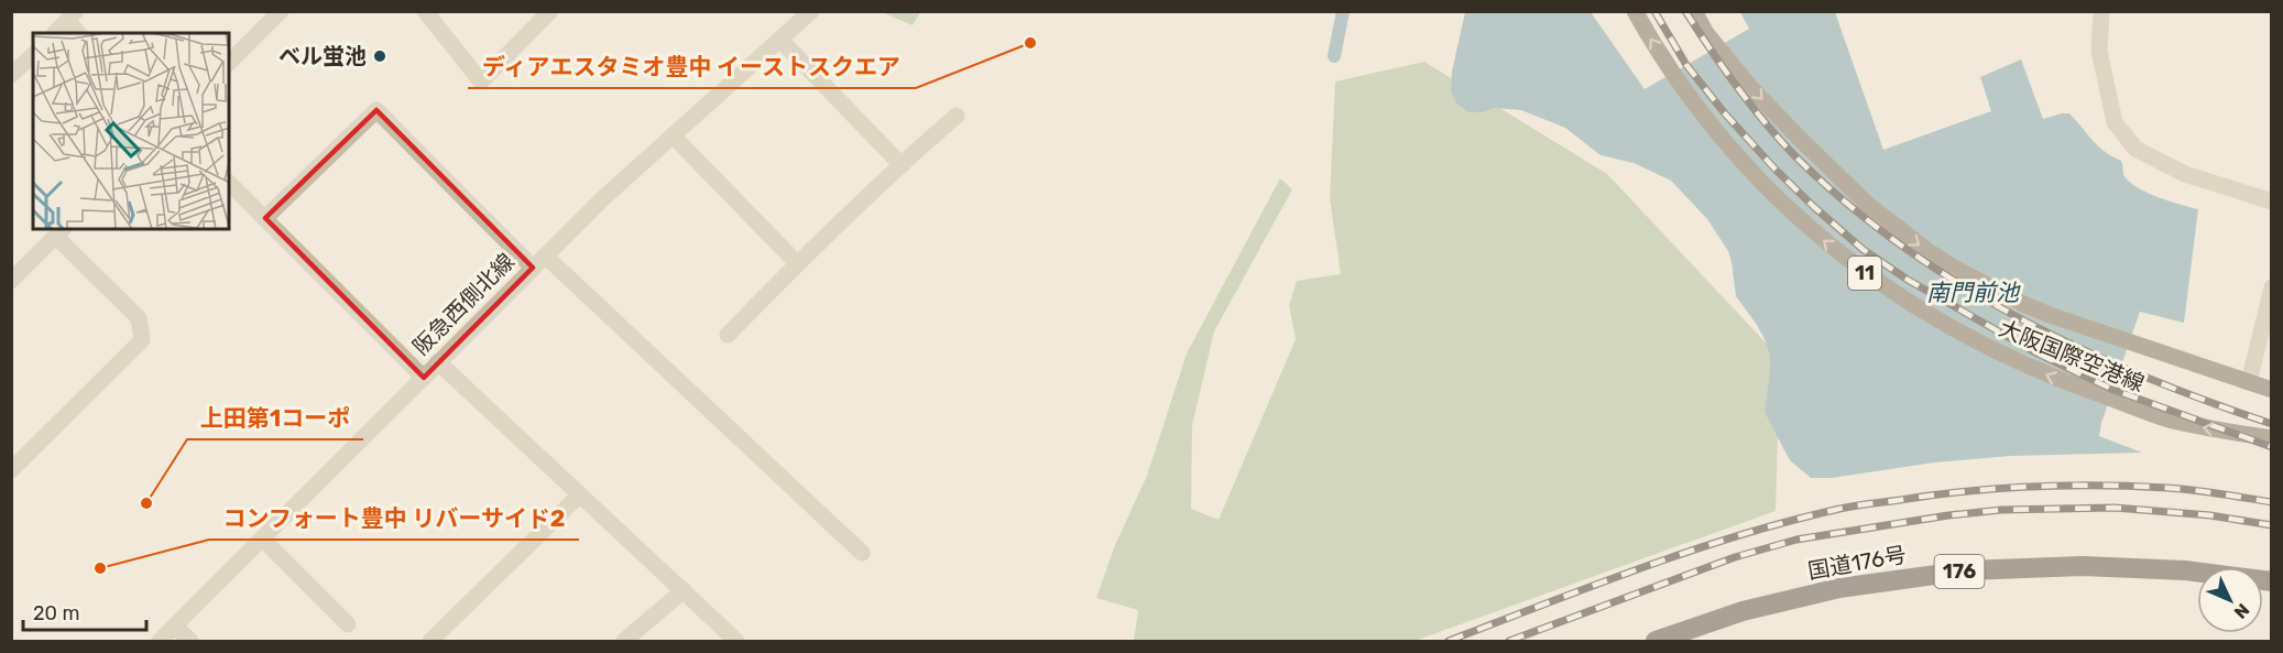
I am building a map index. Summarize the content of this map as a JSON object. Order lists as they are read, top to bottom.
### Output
{
  "streets": {
    "highway": ["国道176号", "176"],
    "main road": ["11", "大阪国際空港線"],
    "street": ["阪急西側北線"]
  },
  "water": ["南門前池"],
  "places": [
    "ディアエスタミオ豊中 イーストスクエア",
    "ベル蛍池",
    "上田第1コーポ",
    "コンフォート豊中 リバーサイド2"
  ],
  "scale_bar": "20 m",
  "north": "bottom right"
}
